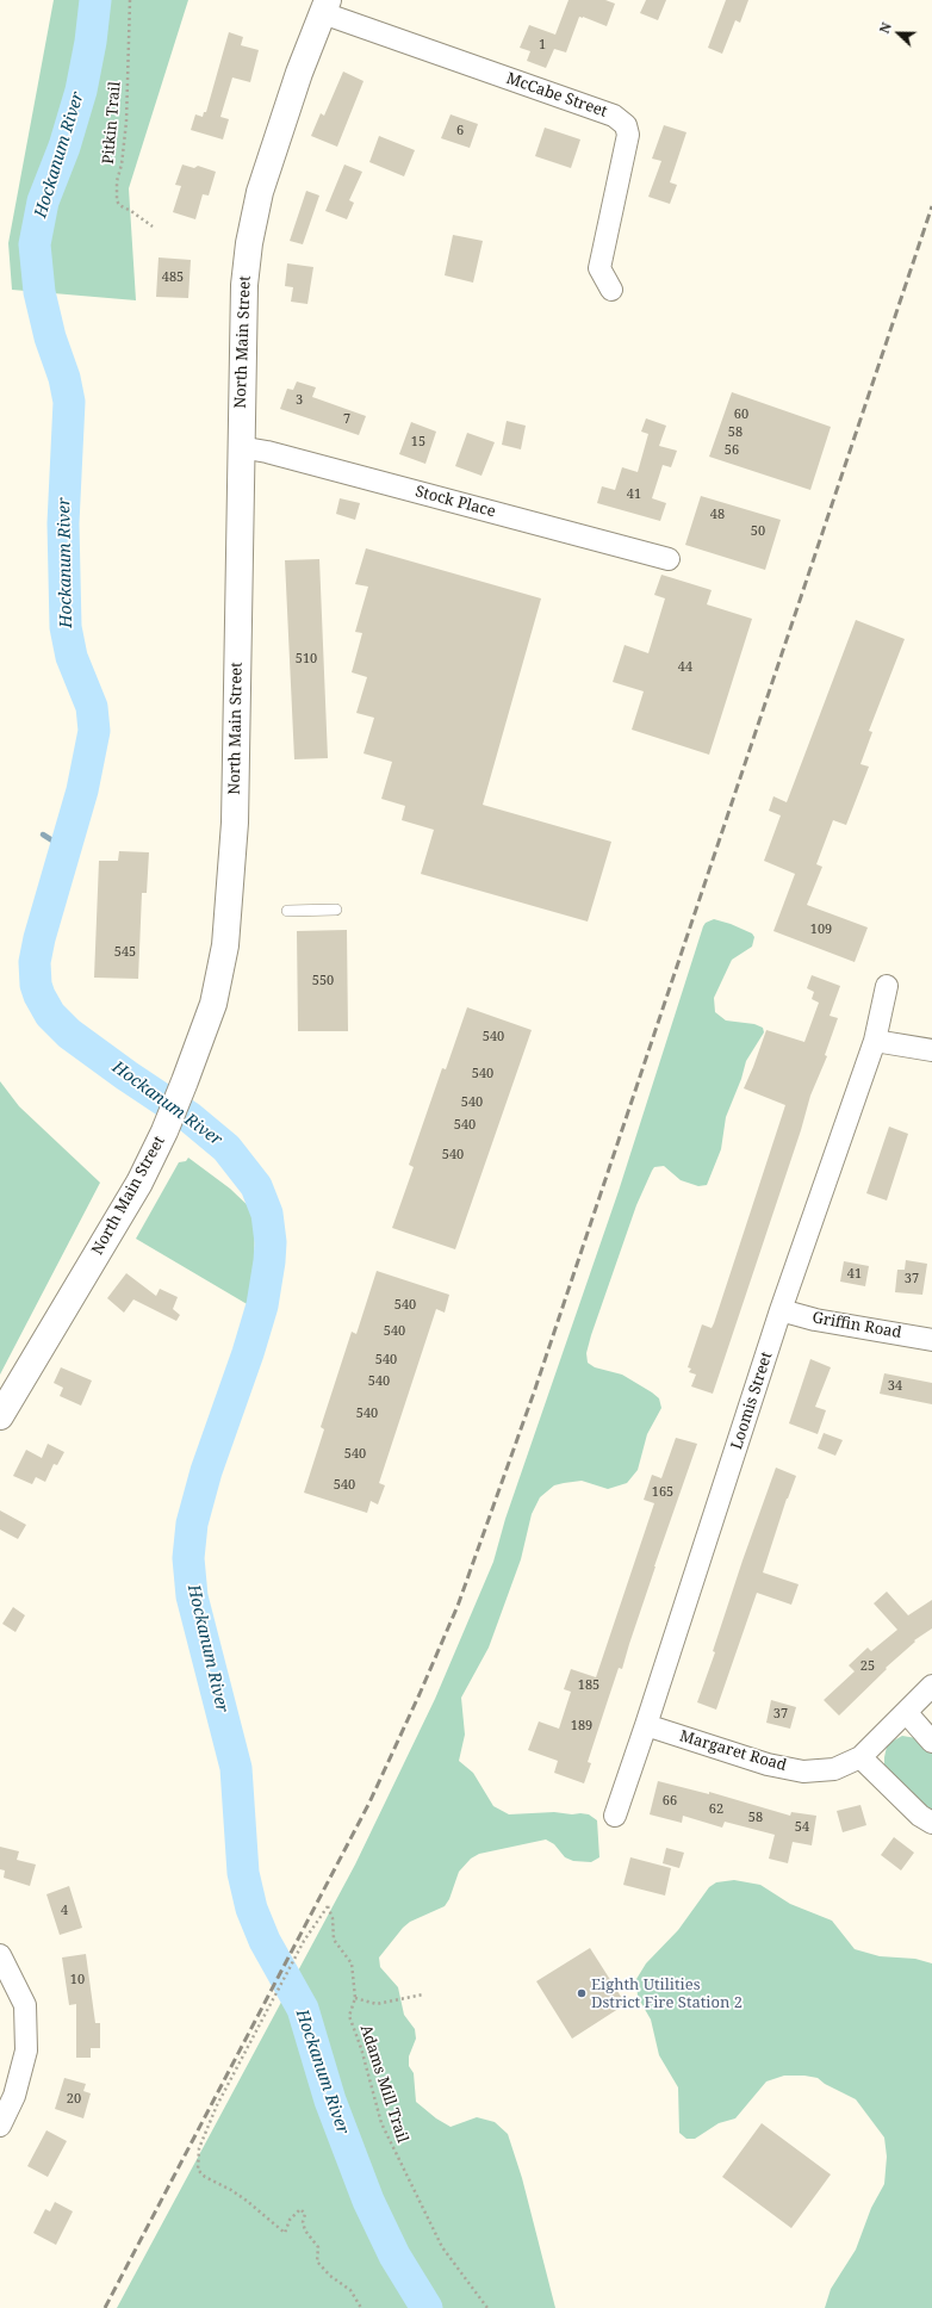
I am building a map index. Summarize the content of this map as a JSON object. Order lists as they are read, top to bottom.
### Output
{
  "streets": {
    "main road": ["North Main Street"],
    "street": [
      "McCabe Street",
      "Stock Place",
      "Griffin Road",
      "Loomis Street",
      "Margaret Road"
    ],
    "path": ["Pitkin Trail", "Adams Mill Trail"]
  },
  "crossings": [
    ["McCabe Street", "North Main Street"],
    ["North Main Street", "Stock Place"],
    ["Griffin Road", "Loomis Street"],
    ["Loomis Street", "Margaret Road"]
  ],
  "water": ["Hockanum River"],
  "places": ["Eighth Utilities Dstrict Fire Station 2"],
  "house_numbers": [
    "1",
    "6",
    "485",
    "3",
    "60",
    "7",
    "58",
    "15",
    "56",
    "41",
    "48",
    "50",
    "510",
    "44",
    "109",
    "545",
    "550",
    "540",
    "540",
    "540",
    "540",
    "540",
    "41",
    "37",
    "540",
    "540",
    "540",
    "540",
    "34",
    "540",
    "540",
    "540",
    "165",
    "25",
    "185",
    "37",
    "189",
    "66",
    "62",
    "58",
    "54",
    "4",
    "10",
    "20"
  ],
  "north": "left"
}
